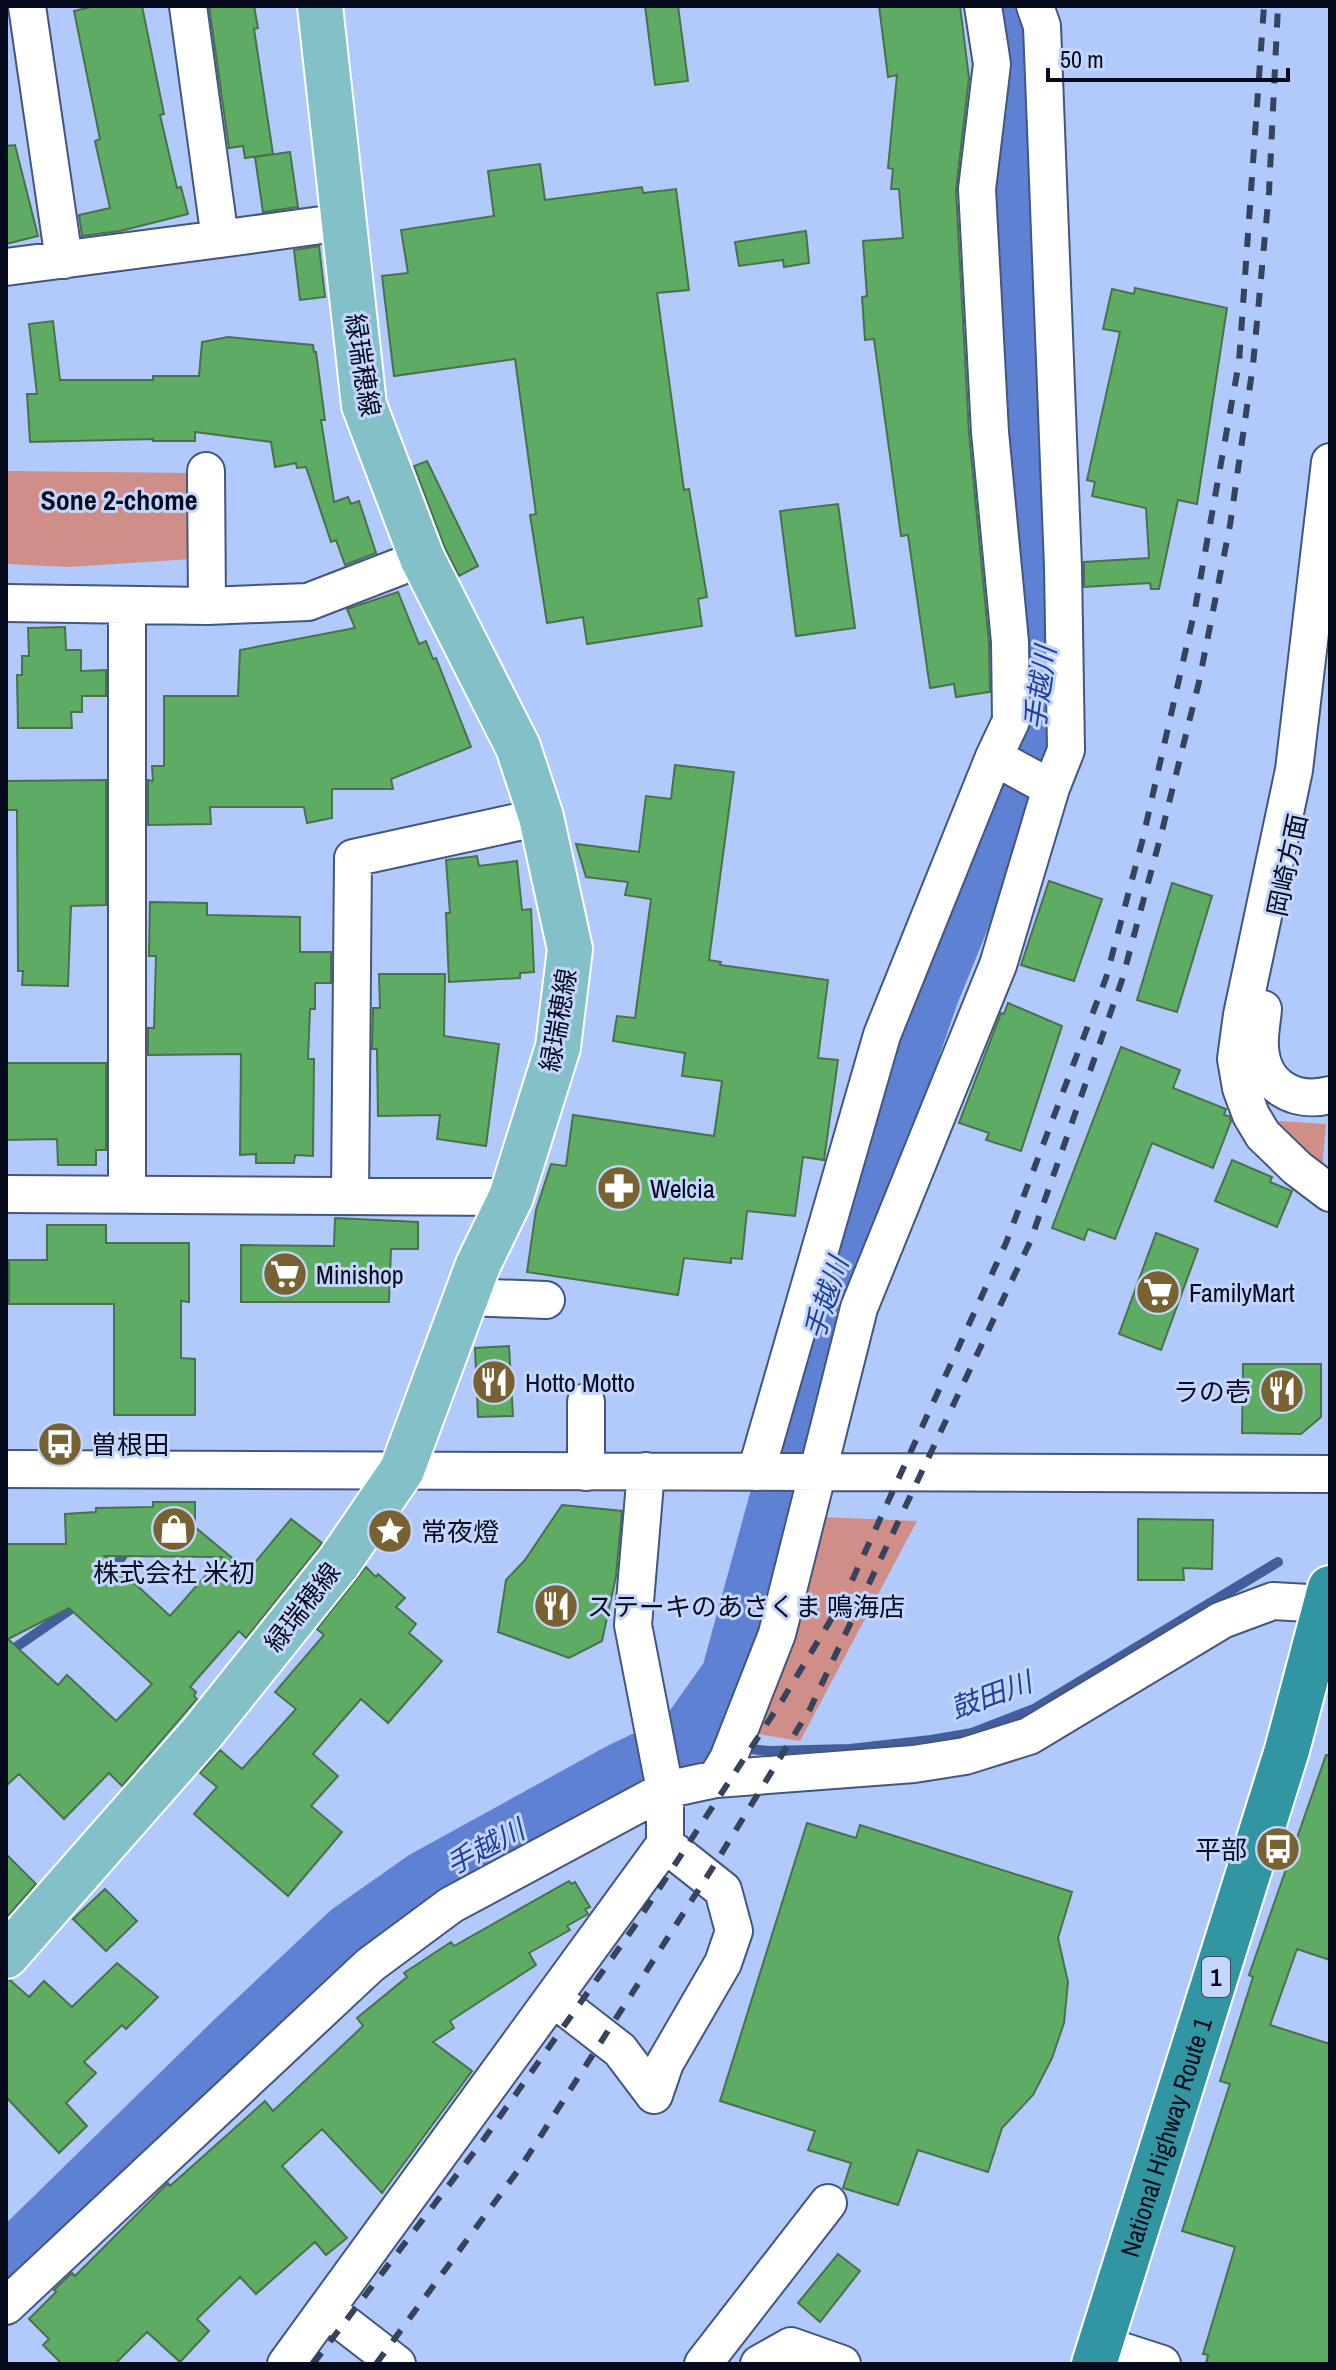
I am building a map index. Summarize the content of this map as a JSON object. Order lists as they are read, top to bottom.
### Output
{
  "streets": {
    "highway": ["1", "National Highway Route 1"],
    "main road": ["緑瑞穂線"],
    "street": ["岡崎方面"]
  },
  "districts": ["Sone 2-chome"],
  "water": ["手越川", "鼓田川"],
  "places": {
    "pharmacy": ["Welcia"],
    "supermarket": ["Minishop", "FamilyMart"],
    "restaurant": ["Hotto Motto", "ラの壱", "ステーキのあさくま 鳴海店"],
    "bus stop": ["曽根田", "平部"],
    "shop": ["株式会社 米初"],
    "place": ["常夜燈"]
  },
  "scale_bar": "50 m"
}
